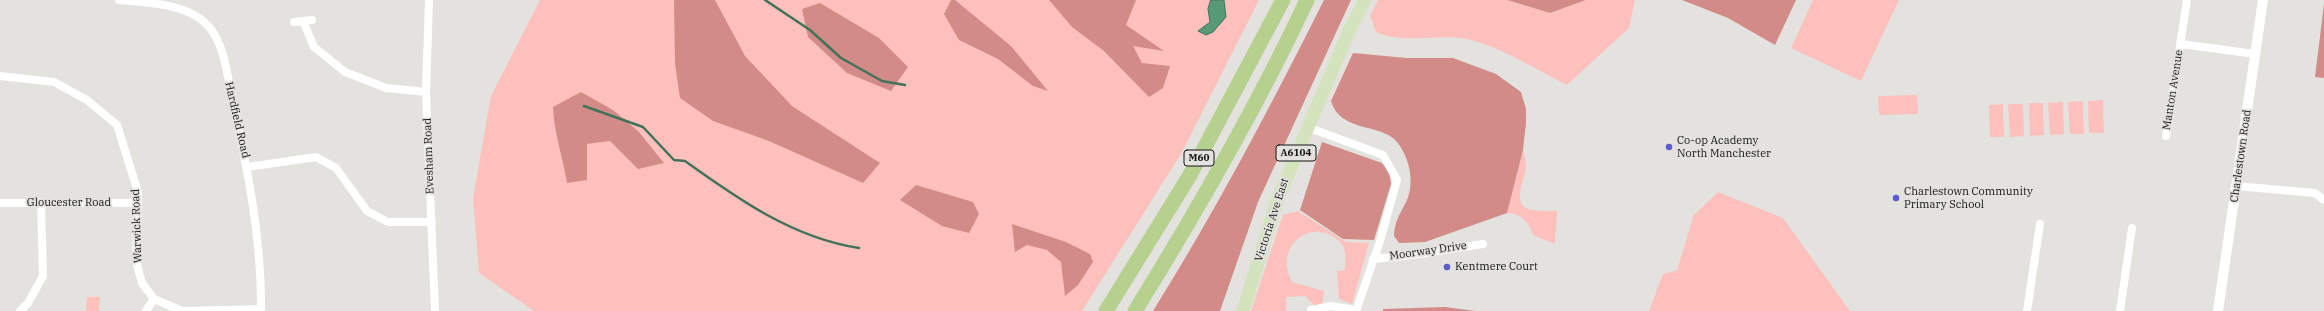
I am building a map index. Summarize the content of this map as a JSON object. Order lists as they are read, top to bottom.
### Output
{
  "streets": {
    "highway": ["M60"],
    "main road": ["A6104", "Victoria Ave East"],
    "street": [
      "Manton Avenue",
      "Hardfield Road",
      "Evesham Road",
      "Charlestown Road",
      "Gloucester Road",
      "Warwick Road",
      "Moorway Drive"
    ]
  },
  "crossings": [
    ["Hardfield Road", "Warwick Road"],
    ["Gloucester Road", "Warwick Road"],
    ["Victoria Ave East", "Moorway Drive"]
  ],
  "places": ["Co-op Academy North Manchester", "Charlestown Community Primary School", "Kentmere Court"]
}
